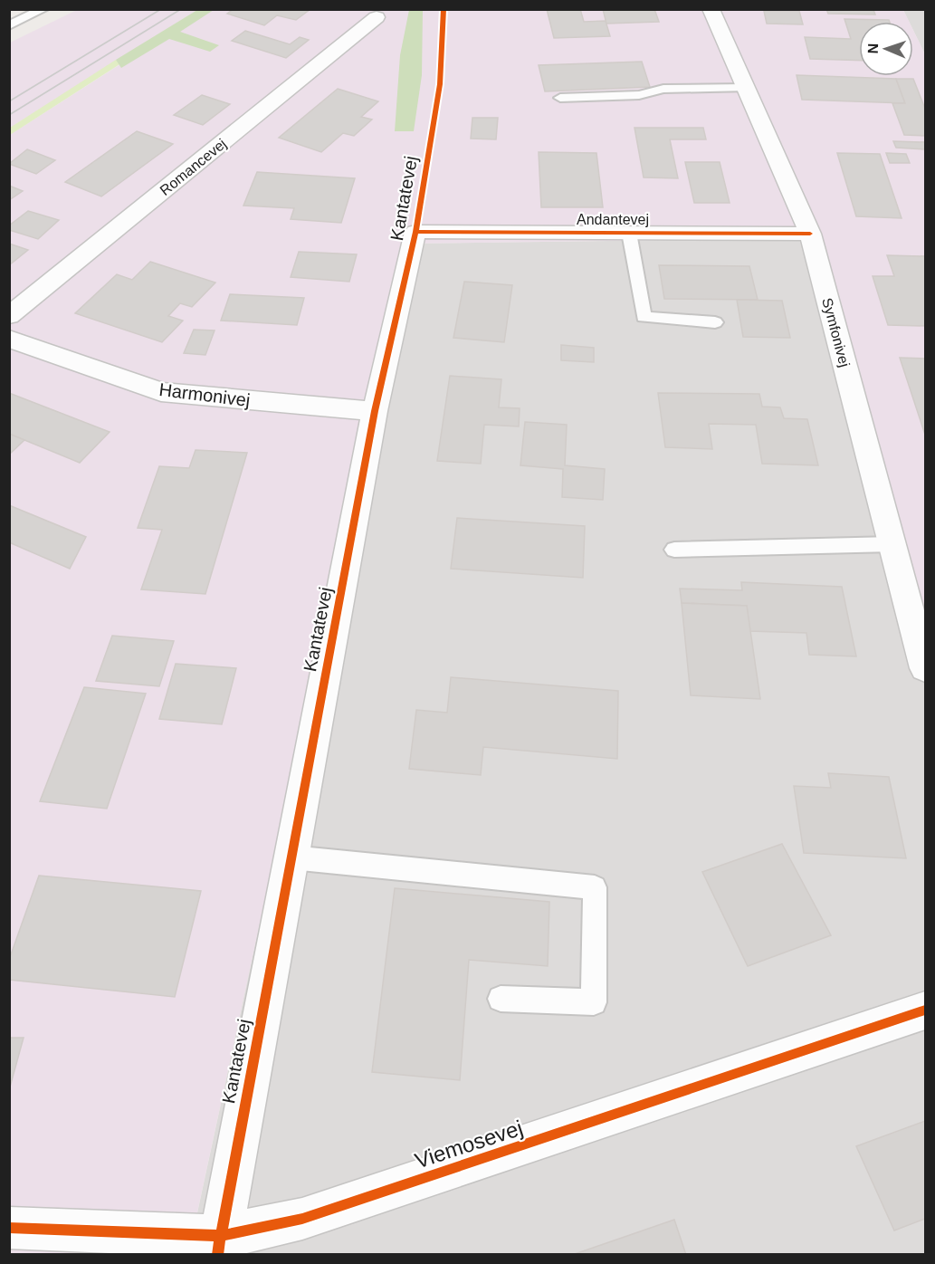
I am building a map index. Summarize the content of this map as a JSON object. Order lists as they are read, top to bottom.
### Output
{
  "streets": {
    "street": [
      "Romancevej",
      "Kantatevej",
      "Andantevej",
      "Symfonivej",
      "Harmonivej",
      "Viemosevej"
    ]
  },
  "crossings": [
    ["Kantatevej", "Andantevej"],
    ["Kantatevej", "Harmonivej"],
    ["Kantatevej", "Viemosevej"],
    ["Andantevej", "Symfonivej"]
  ],
  "north": "left"
}
